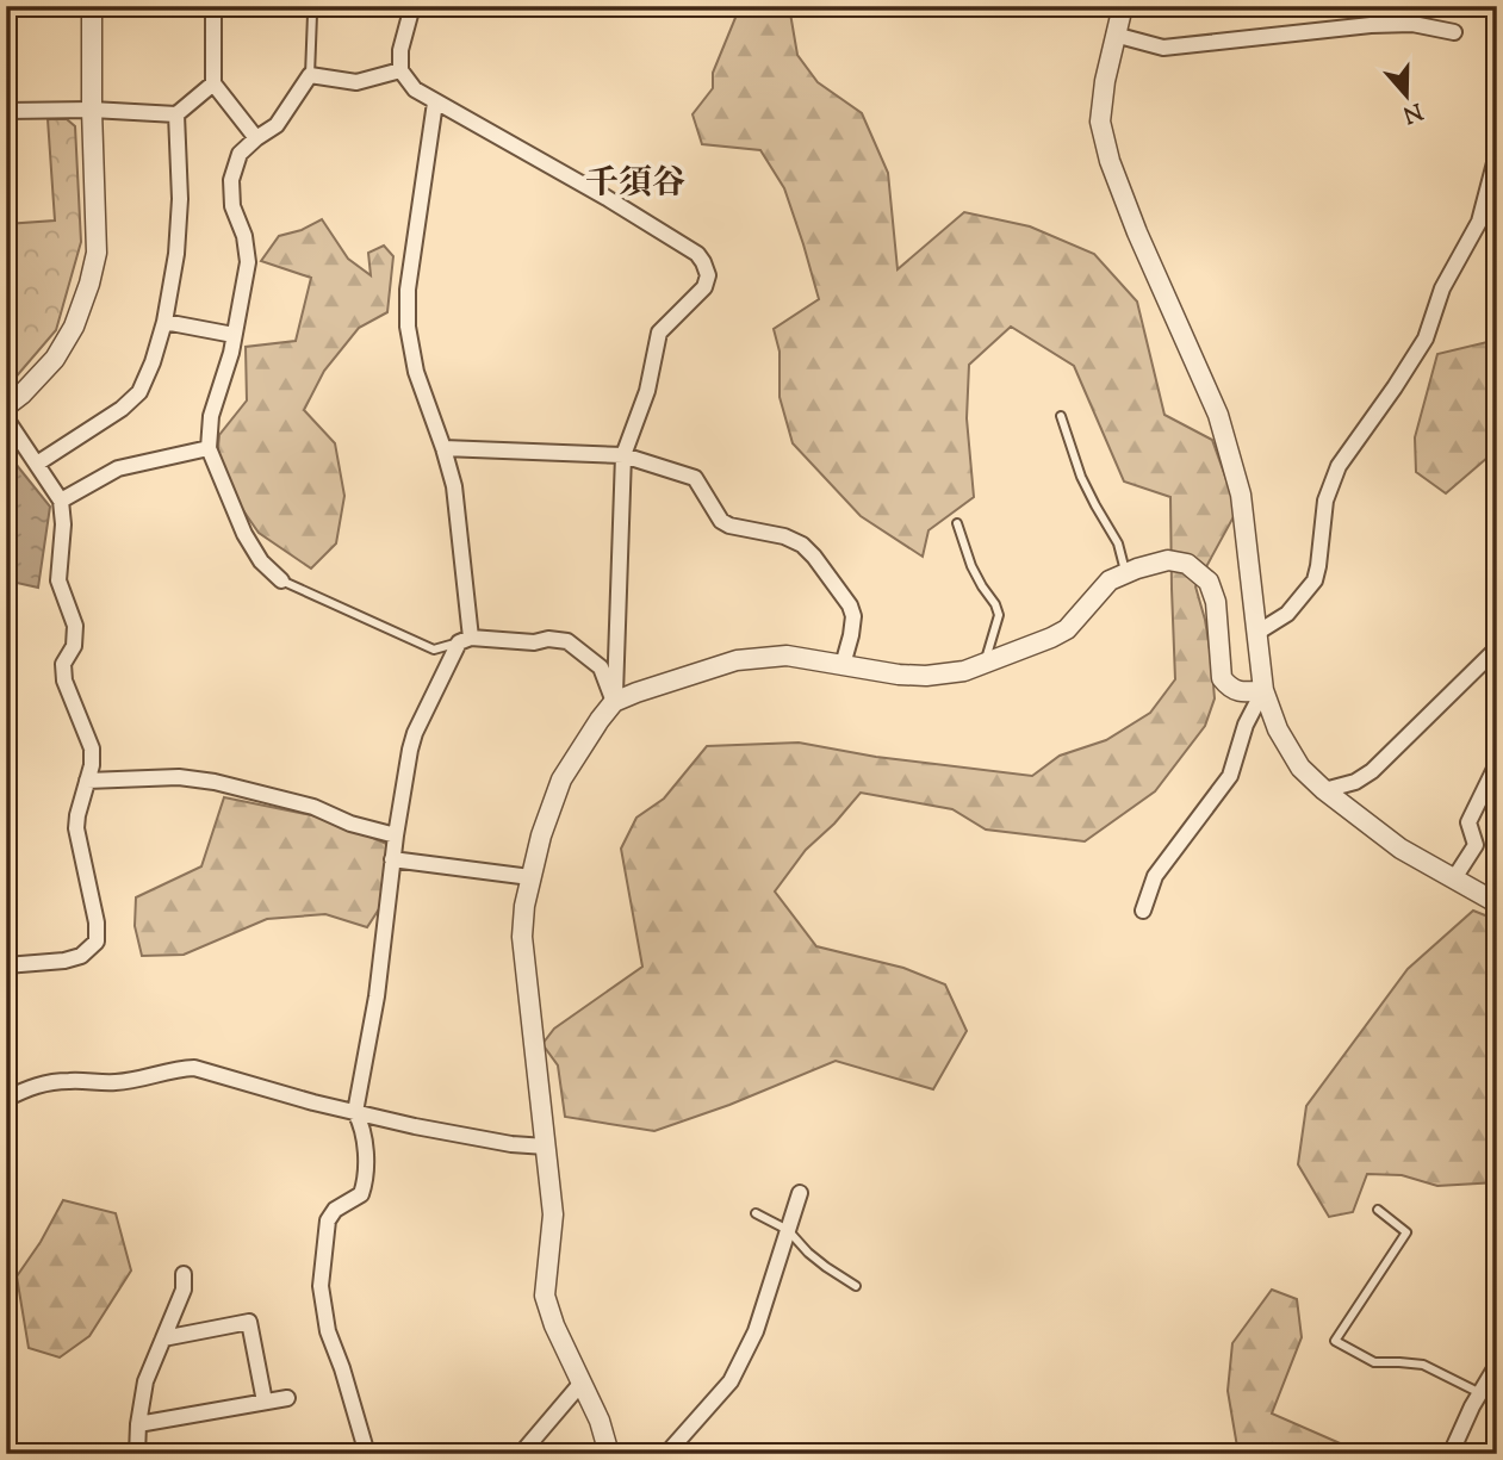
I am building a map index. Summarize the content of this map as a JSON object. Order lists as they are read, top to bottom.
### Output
{
  "districts": ["千須谷"],
  "north": "bottom"
}
